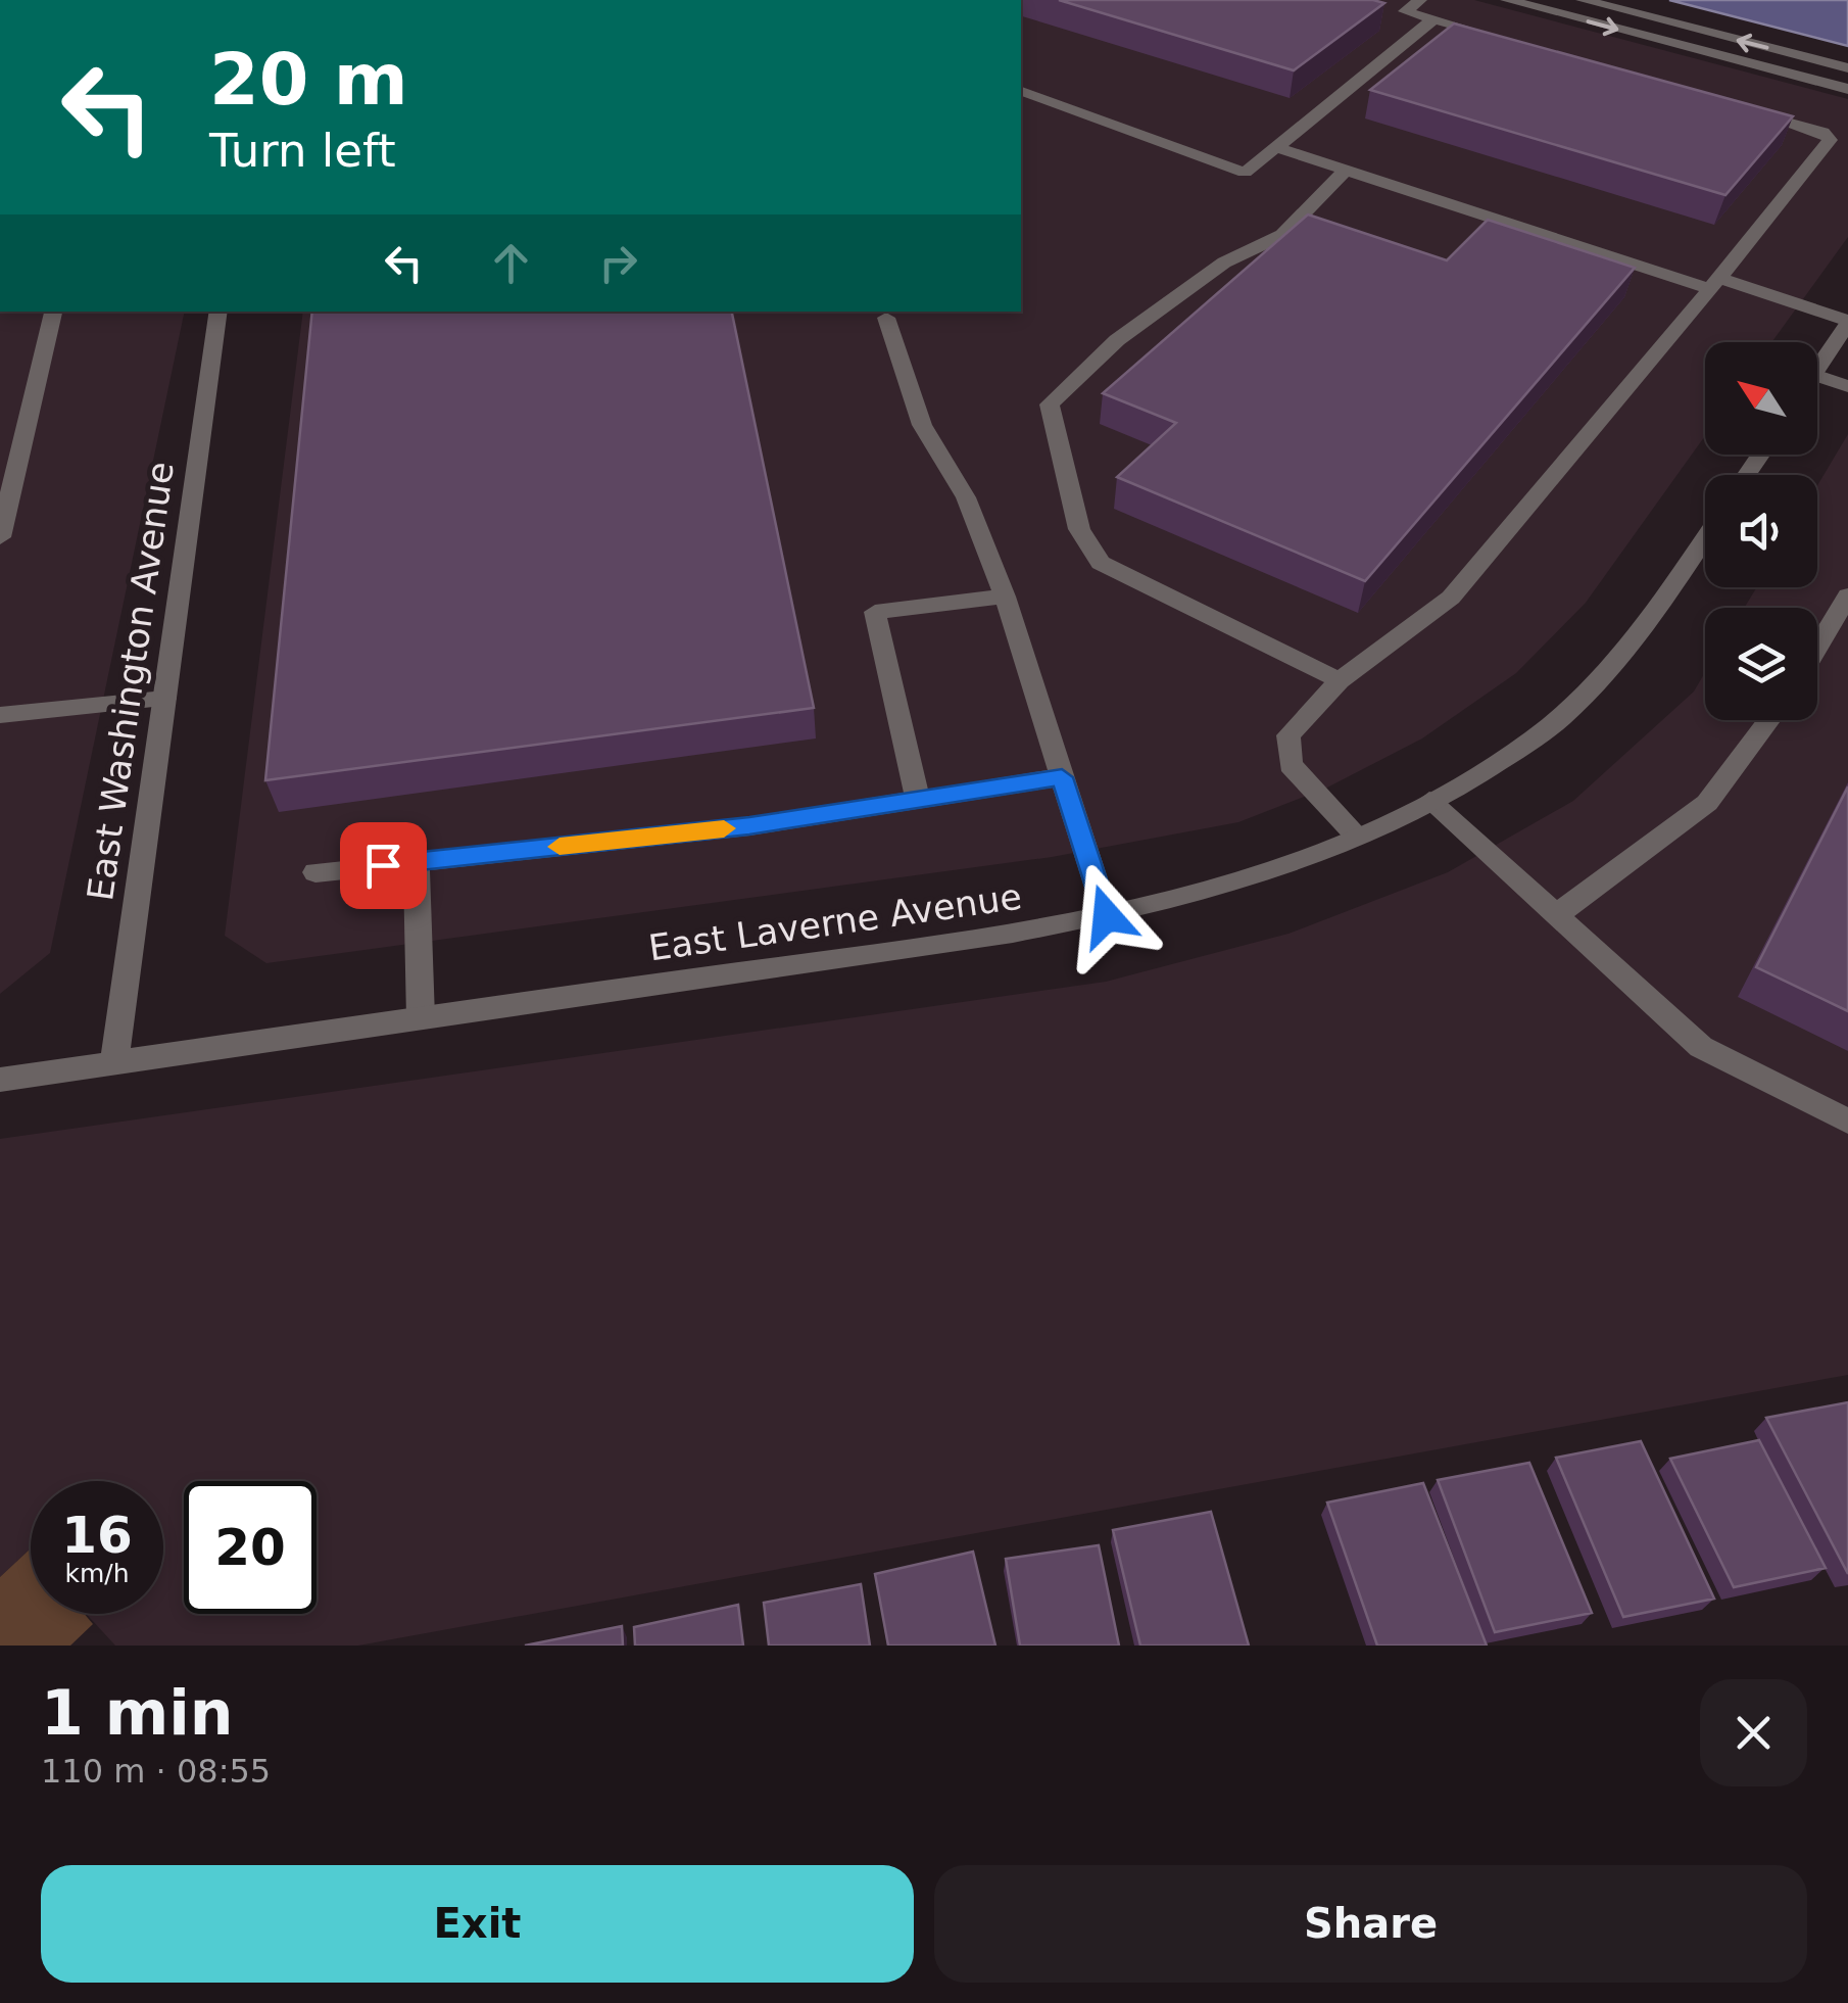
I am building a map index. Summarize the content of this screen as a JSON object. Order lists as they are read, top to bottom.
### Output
{
  "streets": {
    "street": ["East Washington Avenue", "East Laverne Avenue"]
  },
  "crossings": [
    ["East Washington Avenue", "East Laverne Avenue"]
  ],
  "north": "top left",
  "page": {
    "turn": ["20 m", "Turn left"],
    "speed": "16 km/h",
    "limit": "20",
    "heading": ["1 min", "110 m · 08:55"],
    "buttons": ["Exit", "Share"]
  }
}
